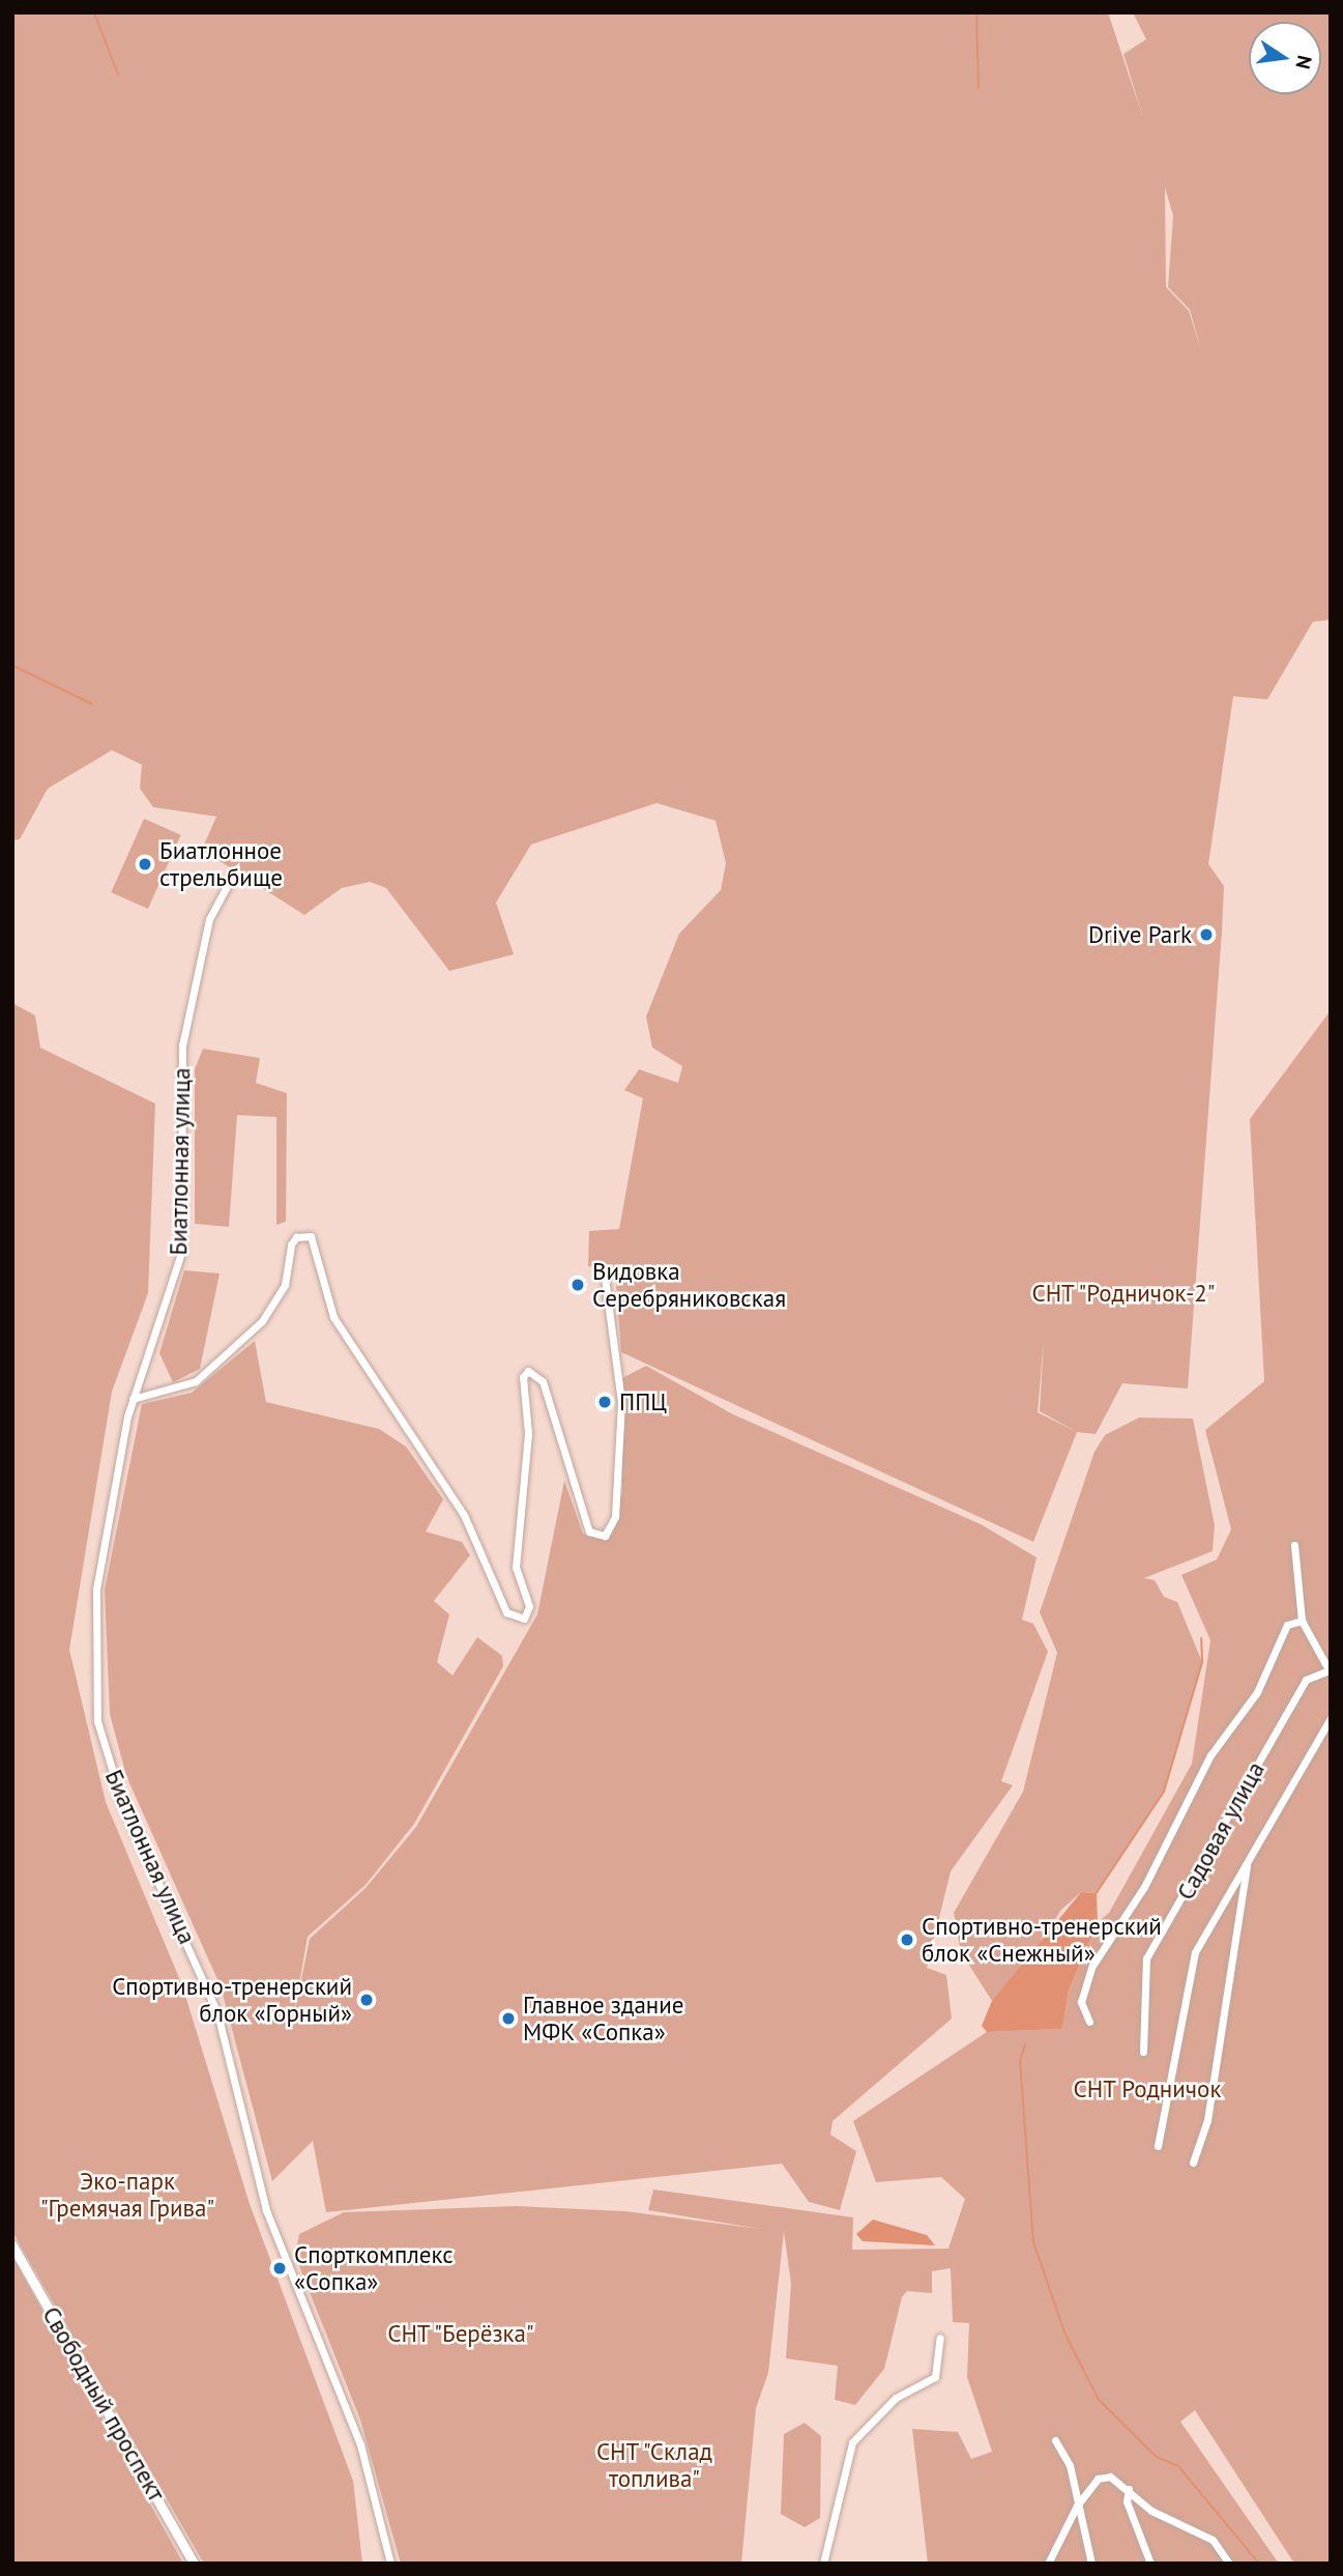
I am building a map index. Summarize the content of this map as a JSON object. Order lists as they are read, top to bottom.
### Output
{
  "streets": {
    "main road": ["Свободный проспект"],
    "street": ["Биатлонная улица", "Садовая улица"]
  },
  "parks": [
    "СНТ \"Родничок-2\"",
    "СНТ Родничок",
    "Эко-парк \"Гремячая Грива\"",
    "СНТ \"Берёзка\"",
    "СНТ \"Склад топлива\""
  ],
  "places": [
    "Биатлонное стрельбище",
    "Drive Park",
    "Видовка Серебряниковская",
    "ППЦ",
    "Спортивно-тренерский блок «Снежный»",
    "Спортивно-тренерский блок «Горный»",
    "Главное здание МФК «Сопка»",
    "Спорткомплекс «Сопка»"
  ],
  "north": "right"
}
